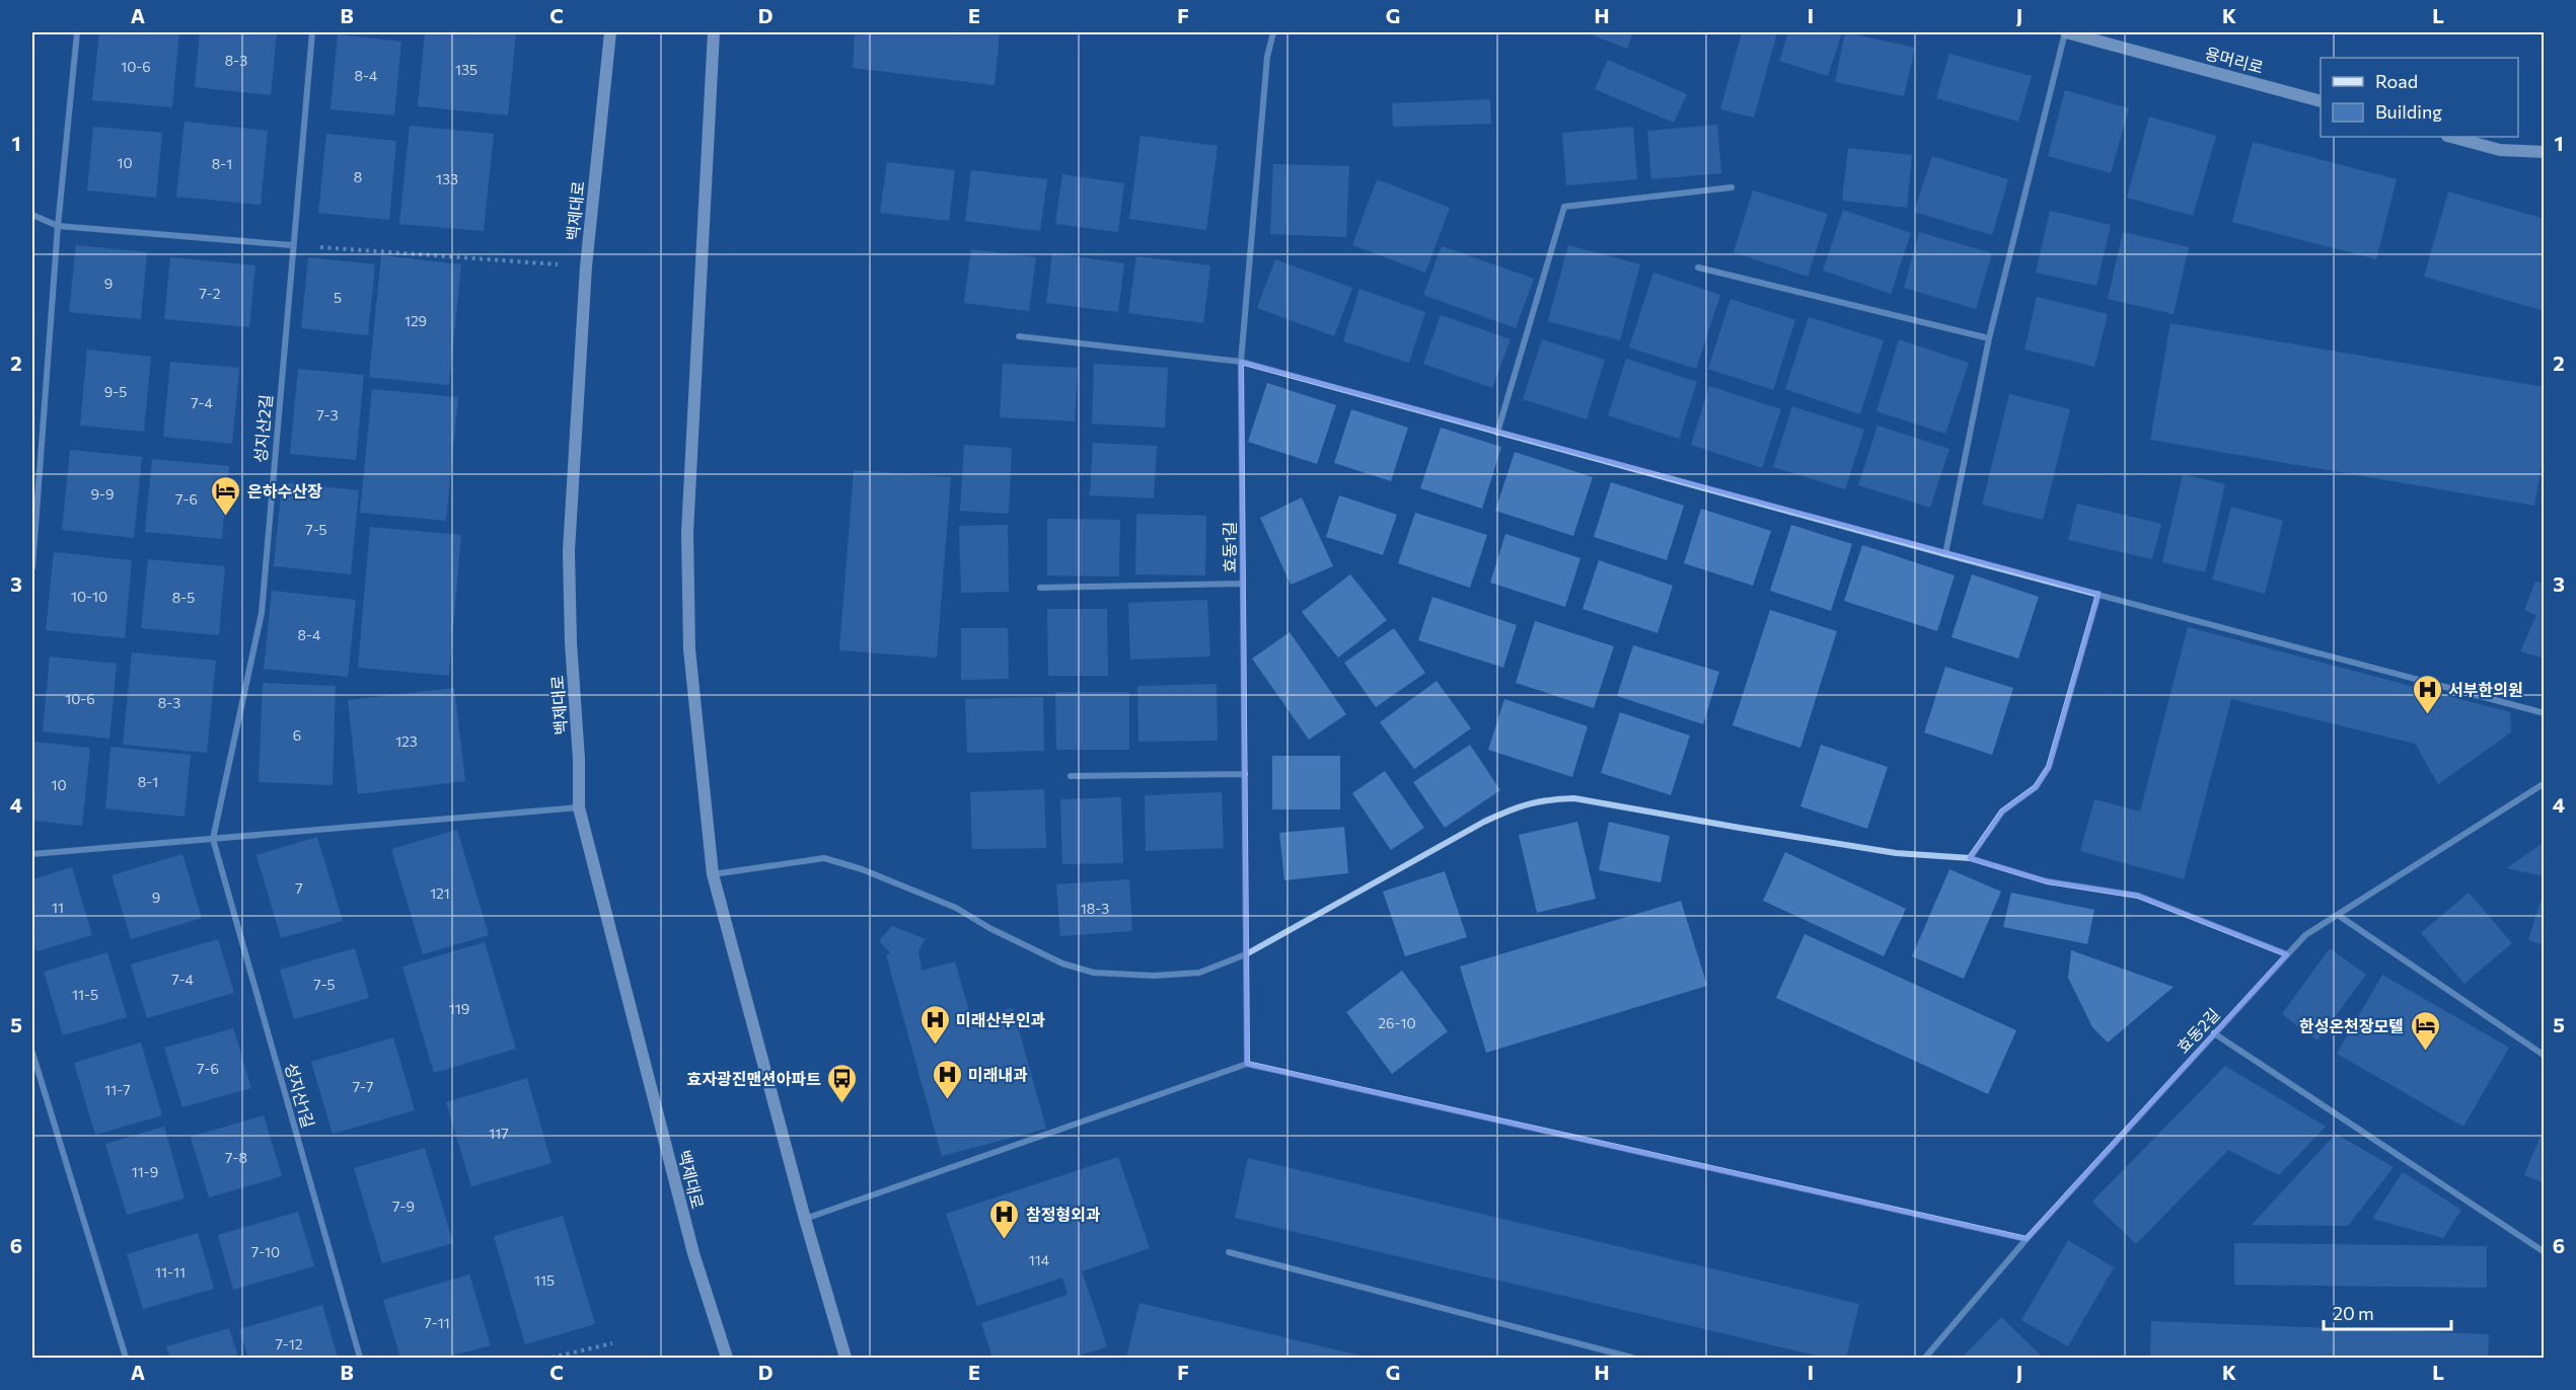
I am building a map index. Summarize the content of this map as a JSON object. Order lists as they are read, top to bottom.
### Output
{
  "streets": {
    "street": [
      "용머리로",
      "백제대로",
      "성지산2길",
      "효동1길",
      "효동2길",
      "성지산1길"
    ]
  },
  "crossings": [
    ["성지산2길", "성지산1길"]
  ],
  "places": {
    "hotel": ["은하수산장", "한성온천장모텔"],
    "hospital": [
      "서부한의원",
      "미래산부인과",
      "미래내과",
      "참정형외과"
    ],
    "bus stop": ["효자광진맨션아파트"]
  },
  "house_numbers": [
    "8-3",
    "10-6",
    "135",
    "8-4",
    "10",
    "8-1",
    "8",
    "133",
    "9",
    "7-2",
    "5",
    "129",
    "9-5",
    "7-4",
    "7-3",
    "9-9",
    "7-6",
    "7-5",
    "10-10",
    "8-5",
    "8-4",
    "10-6",
    "8-3",
    "6",
    "123",
    "8-1",
    "10",
    "7",
    "121",
    "9",
    "11",
    "18-3",
    "7-4",
    "7-5",
    "11-5",
    "119",
    "26-10",
    "7-6",
    "7-7",
    "11-7",
    "117",
    "7-8",
    "11-9",
    "7-9",
    "7-10",
    "114",
    "11-11",
    "115",
    "7-11",
    "7-12"
  ],
  "legend": ["Road", "Building"],
  "scale_bar": "20 m",
  "grid": {
    "columns": [
      "A",
      "B",
      "C",
      "D",
      "E",
      "F",
      "G",
      "H",
      "I",
      "J",
      "K",
      "L"
    ],
    "rows": [
      "1",
      "2",
      "3",
      "4",
      "5",
      "6"
    ]
  }
}
